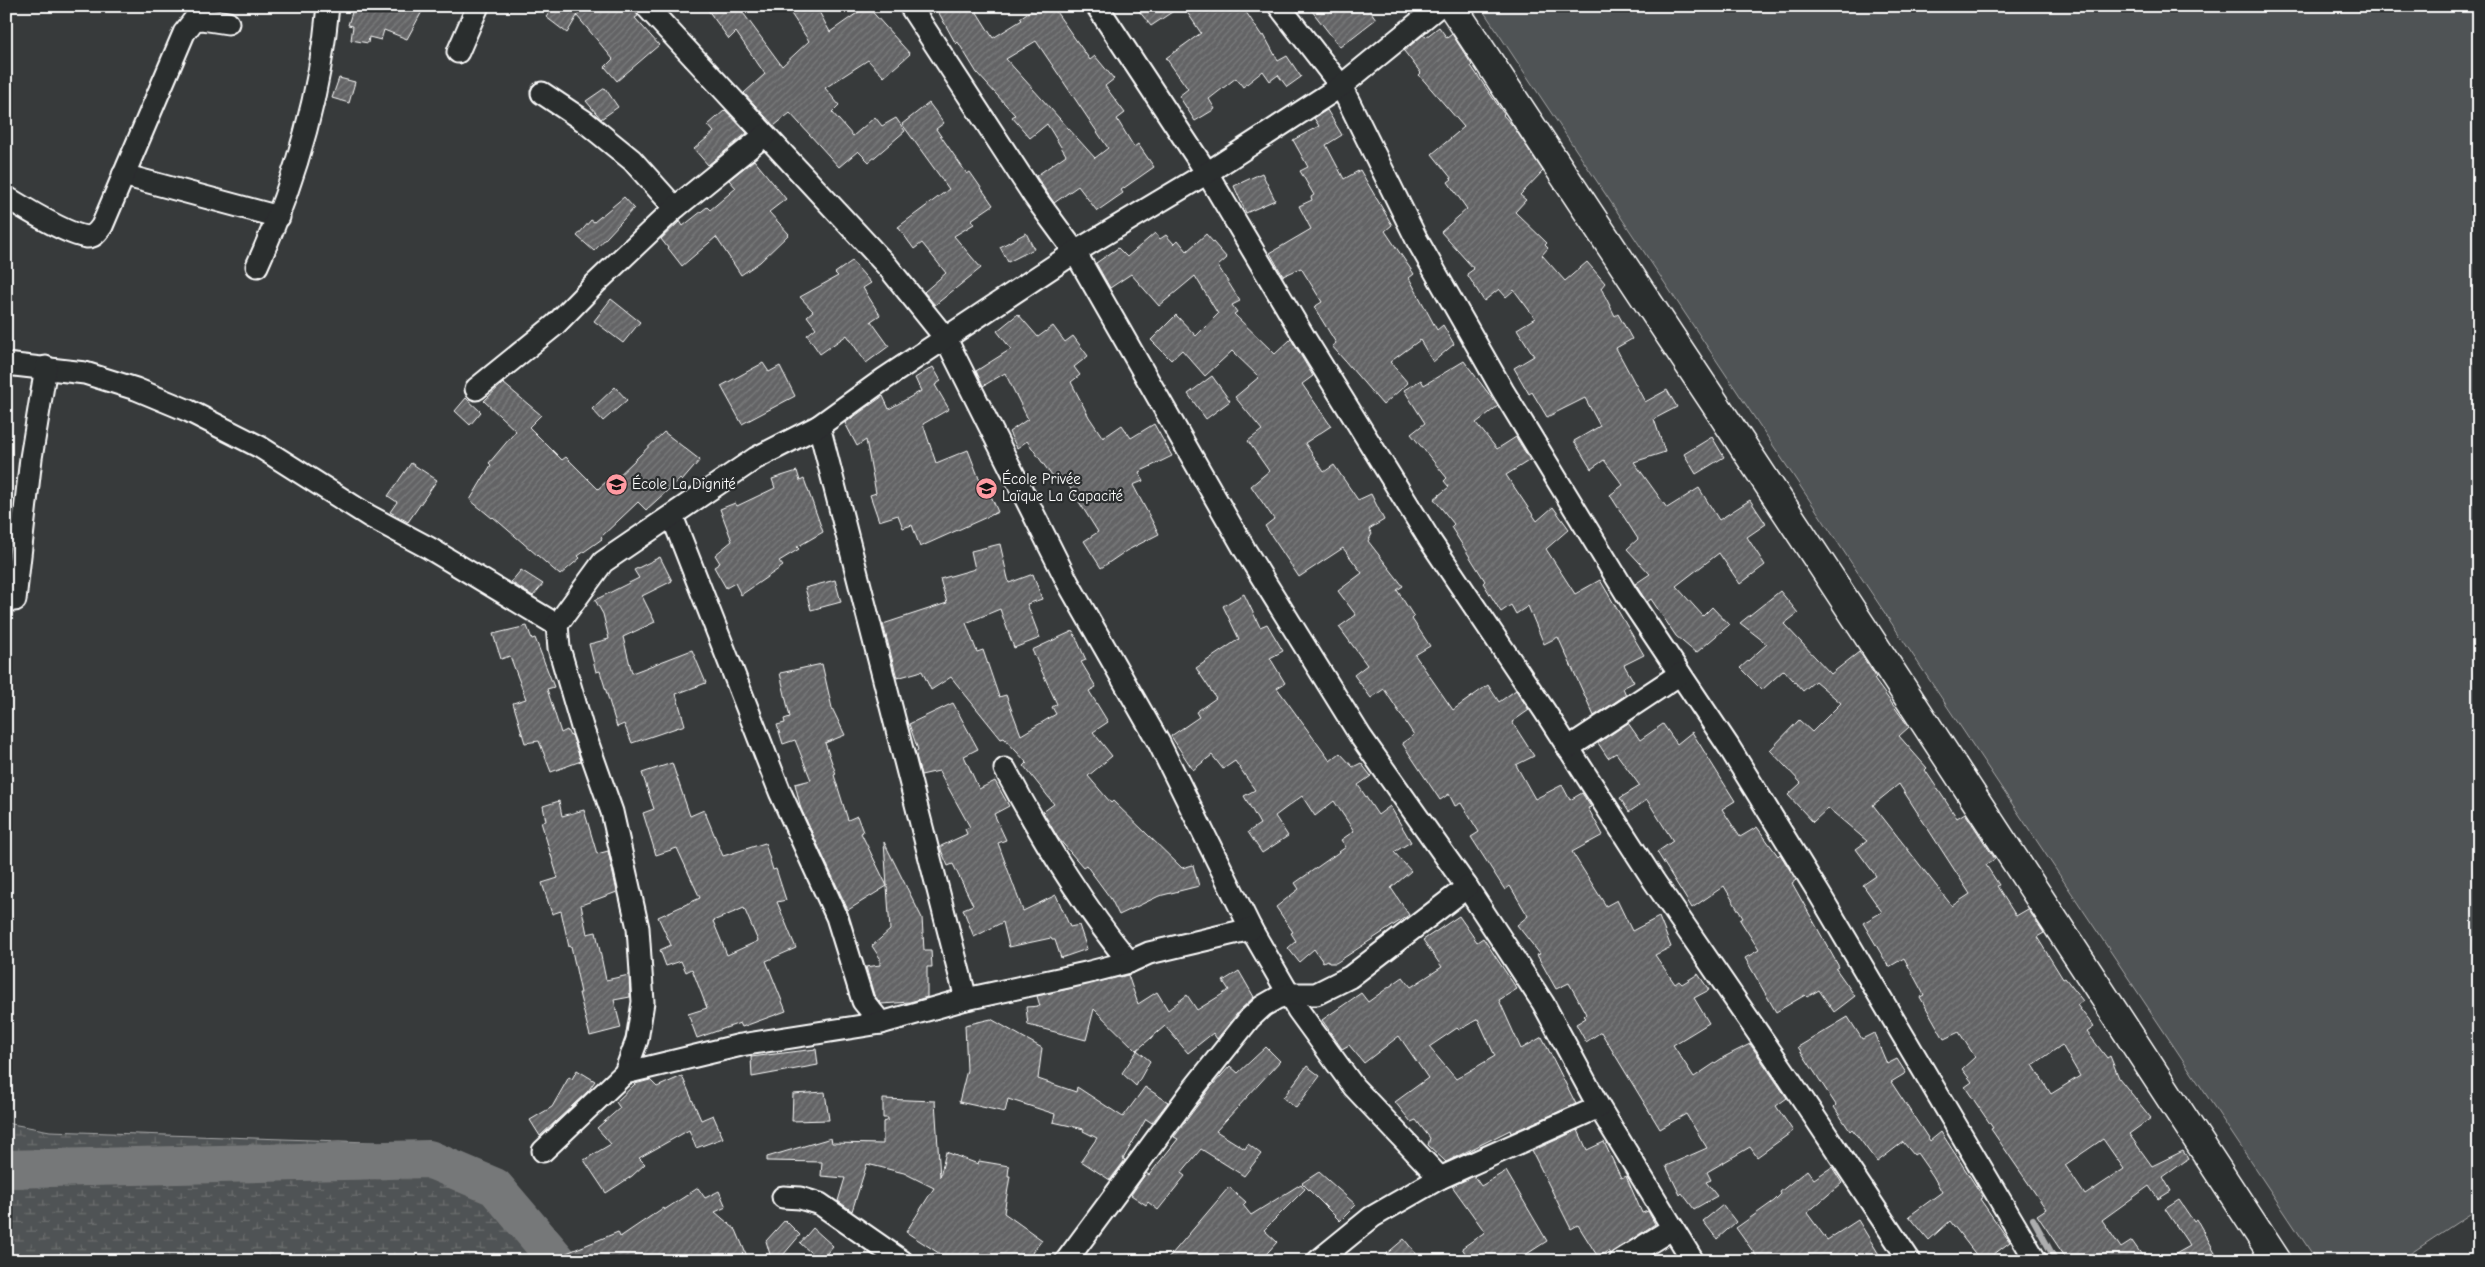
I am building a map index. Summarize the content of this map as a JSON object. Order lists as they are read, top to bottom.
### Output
{
  "places": {
    "school or university": ["École La Dignité", "École Privée Laïque La Capacité"]
  }
}
